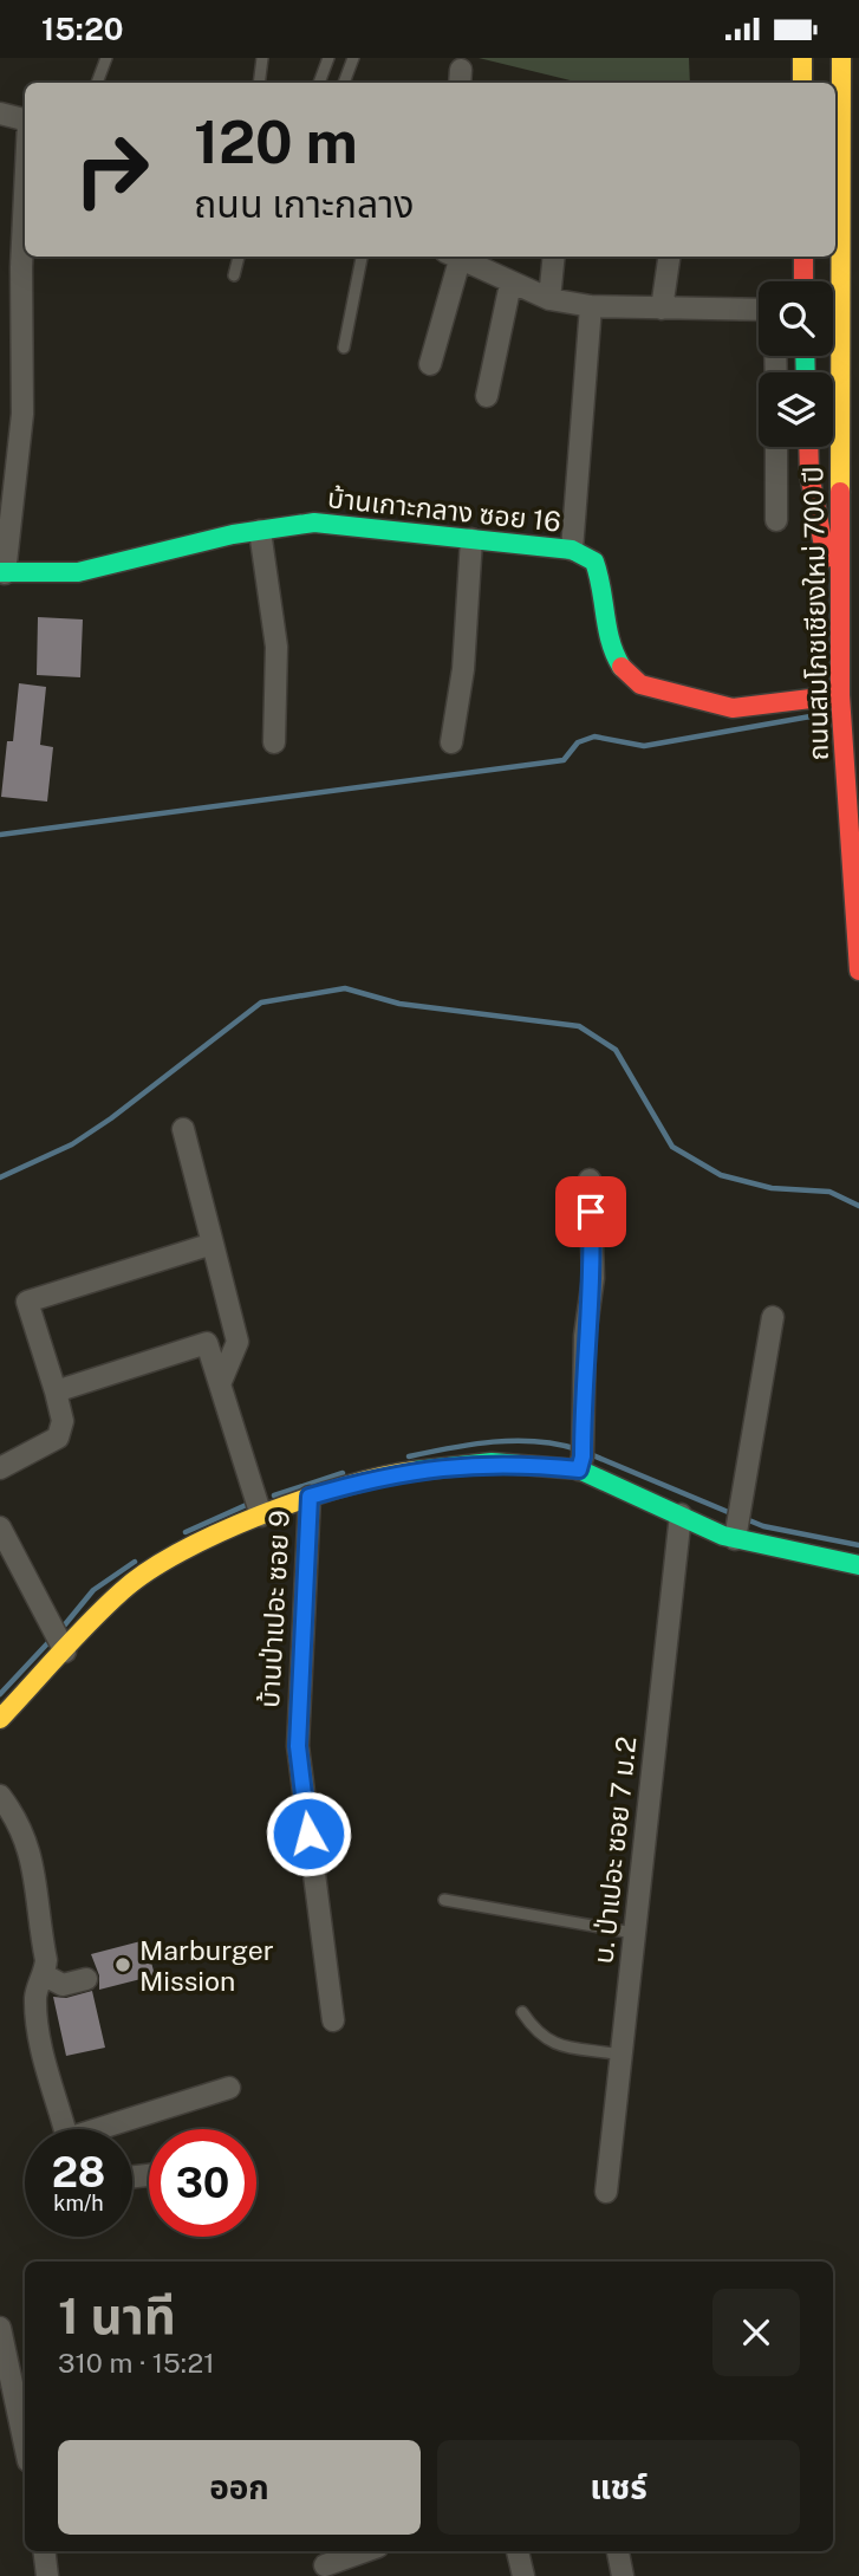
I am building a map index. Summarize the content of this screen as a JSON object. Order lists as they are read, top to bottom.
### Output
{
  "streets": {
    "street": [
      "บ้านเกาะกลาง ซอย 16",
      "ถนนสมโภชเชียงใหม่ 700 ปี",
      "บ้านป่าเปอะ ซอย 9",
      "บ. ป่าเปอะ ซอย 7 ม.2"
    ]
  },
  "crossings": [
    ["บ้านเกาะกลาง ซอย 16", "ถนนสมโภชเชียงใหม่ 700 ปี"]
  ],
  "places": ["Marburger Mission"],
  "page": {
    "status": "15:20",
    "turn": ["120 m", "ถนน เกาะกลาง"],
    "speed": "28 km/h",
    "limit": "30",
    "heading": ["1 นาที", "310 m · 15:21"],
    "buttons": ["ออก", "แชร์"]
  }
}
